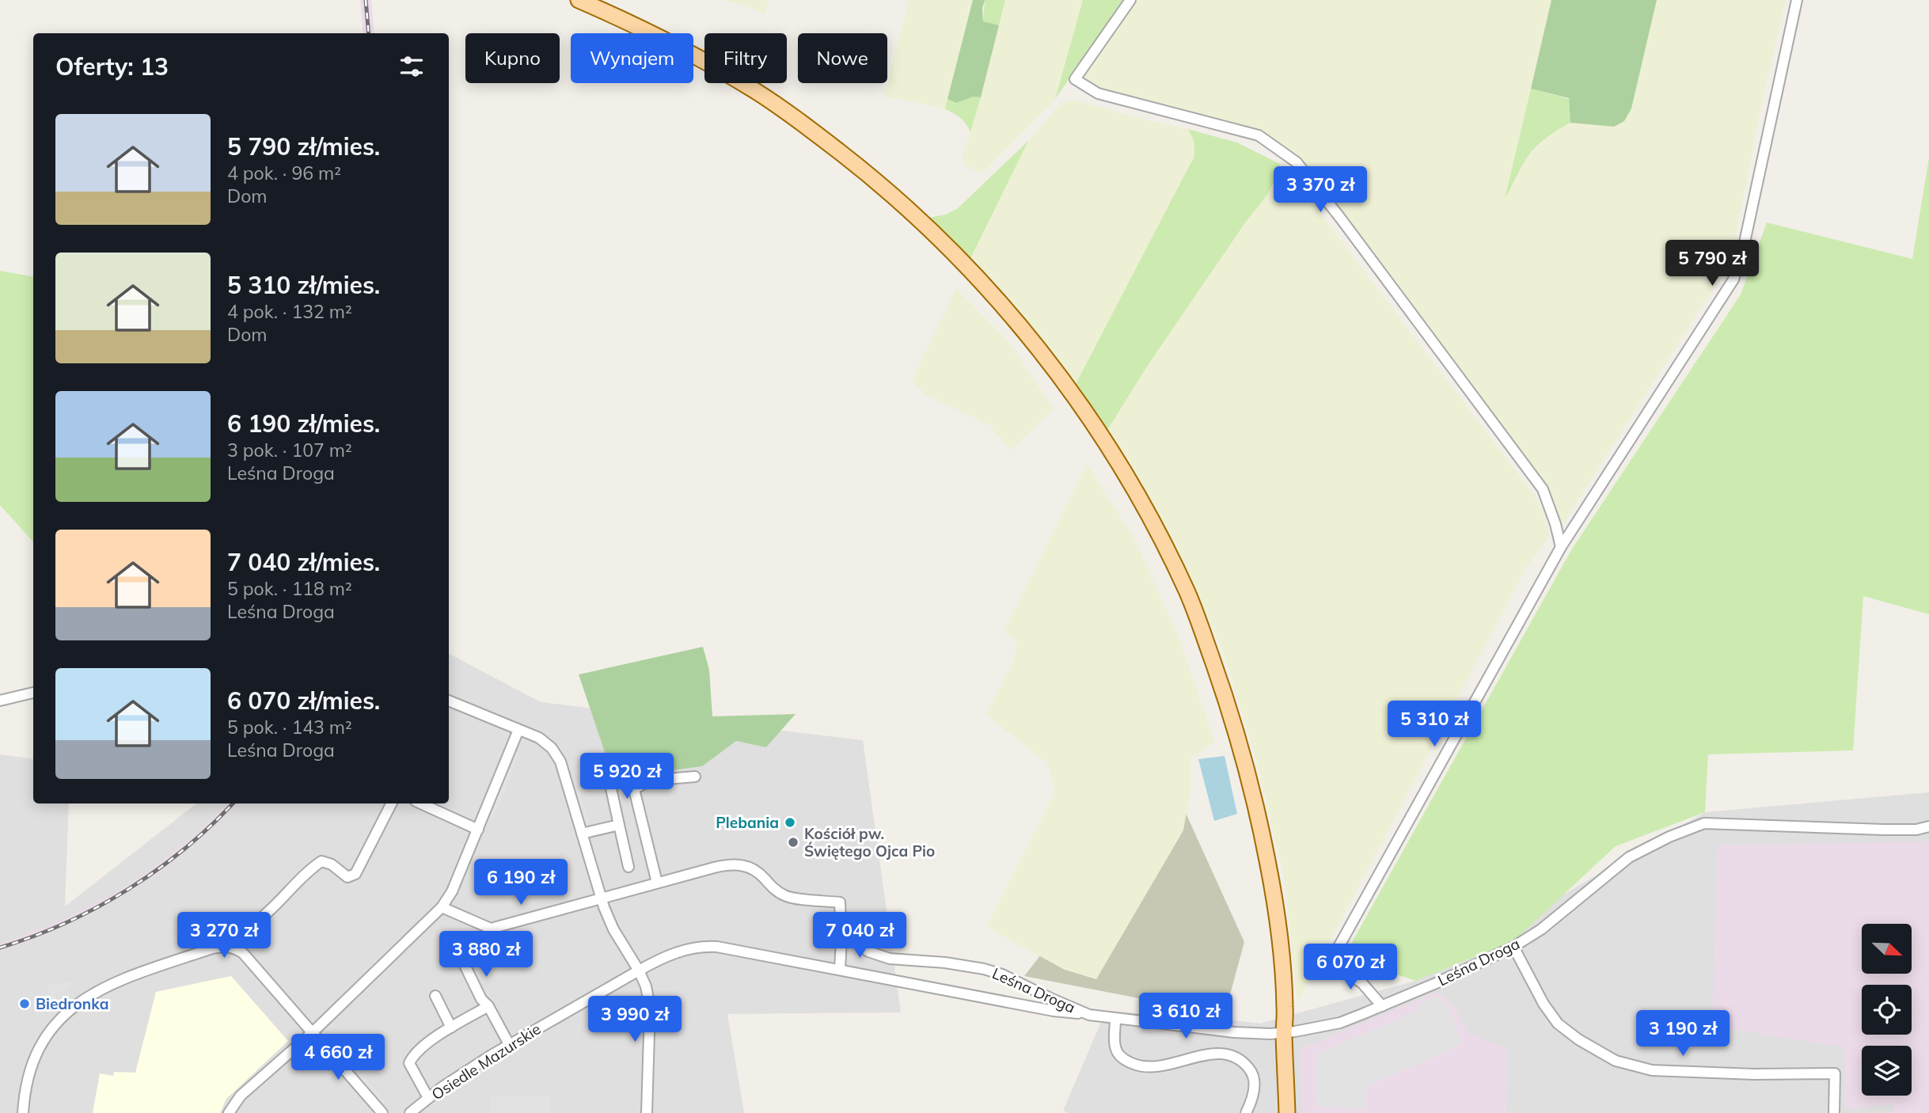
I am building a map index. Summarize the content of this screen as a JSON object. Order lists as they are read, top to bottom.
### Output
{
  "streets": {
    "street": ["Leśna Droga", "Osiedle Mazurskie"]
  },
  "crossings": [
    ["Leśna Droga", "Osiedle Mazurskie"]
  ],
  "places": ["Plebania", "Kościół pw. Świętego Ojca Pio", "Biedronka"],
  "north": "bottom right",
  "page": {
    "chip": [
      "Kupno",
      "Wynajem",
      "Filtry",
      "Nowe"
    ],
    "heading": "Oferty: 13",
    "list": [
      {
        "name": "5 790 zł/mies.",
        "note": "4 pok. · 96 m² · Dom"
      },
      {
        "name": "5 310 zł/mies.",
        "note": "4 pok. · 132 m² · Dom"
      },
      {
        "name": "6 190 zł/mies.",
        "note": "3 pok. · 107 m² · Leśna Droga"
      },
      {
        "name": "7 040 zł/mies.",
        "note": "5 pok. · 118 m² · Leśna Droga"
      },
      {
        "name": "6 070 zł/mies.",
        "note": "5 pok. · 143 m² · Leśna Droga"
      }
    ],
    "price": [
      "3 370 zł",
      "5 790 zł",
      "5 310 zł",
      "5 920 zł",
      "6 190 zł",
      "3 270 zł",
      "7 040 zł",
      "3 880 zł",
      "6 070 zł",
      "3 610 zł",
      "3 990 zł",
      "3 190 zł",
      "4 660 zł"
    ]
  }
}
